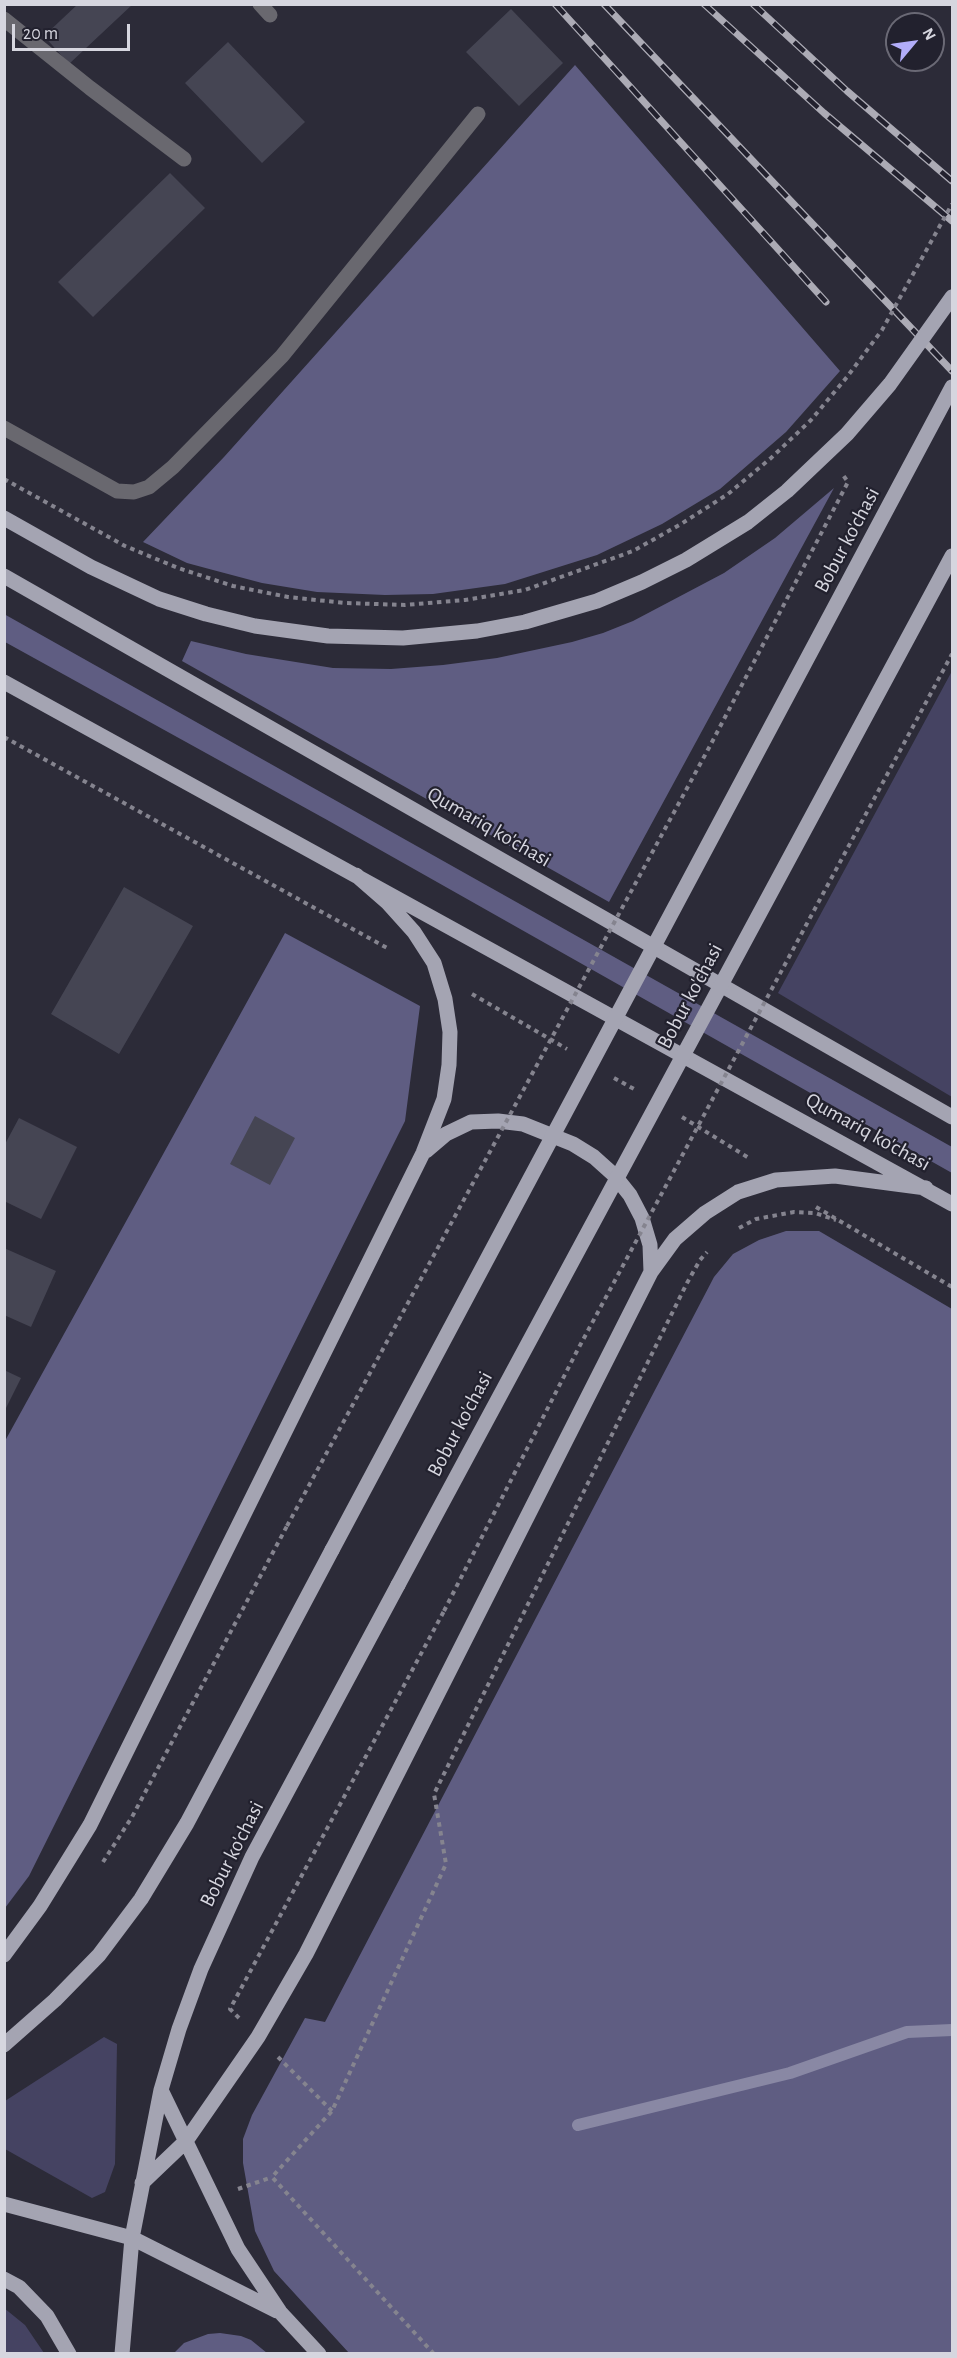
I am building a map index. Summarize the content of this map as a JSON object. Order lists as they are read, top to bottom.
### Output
{
  "streets": {
    "main road": ["Bobur ko'chasi", "Qumariq ko'chasi"]
  },
  "scale_bar": "20 m",
  "north": "top right"
}
